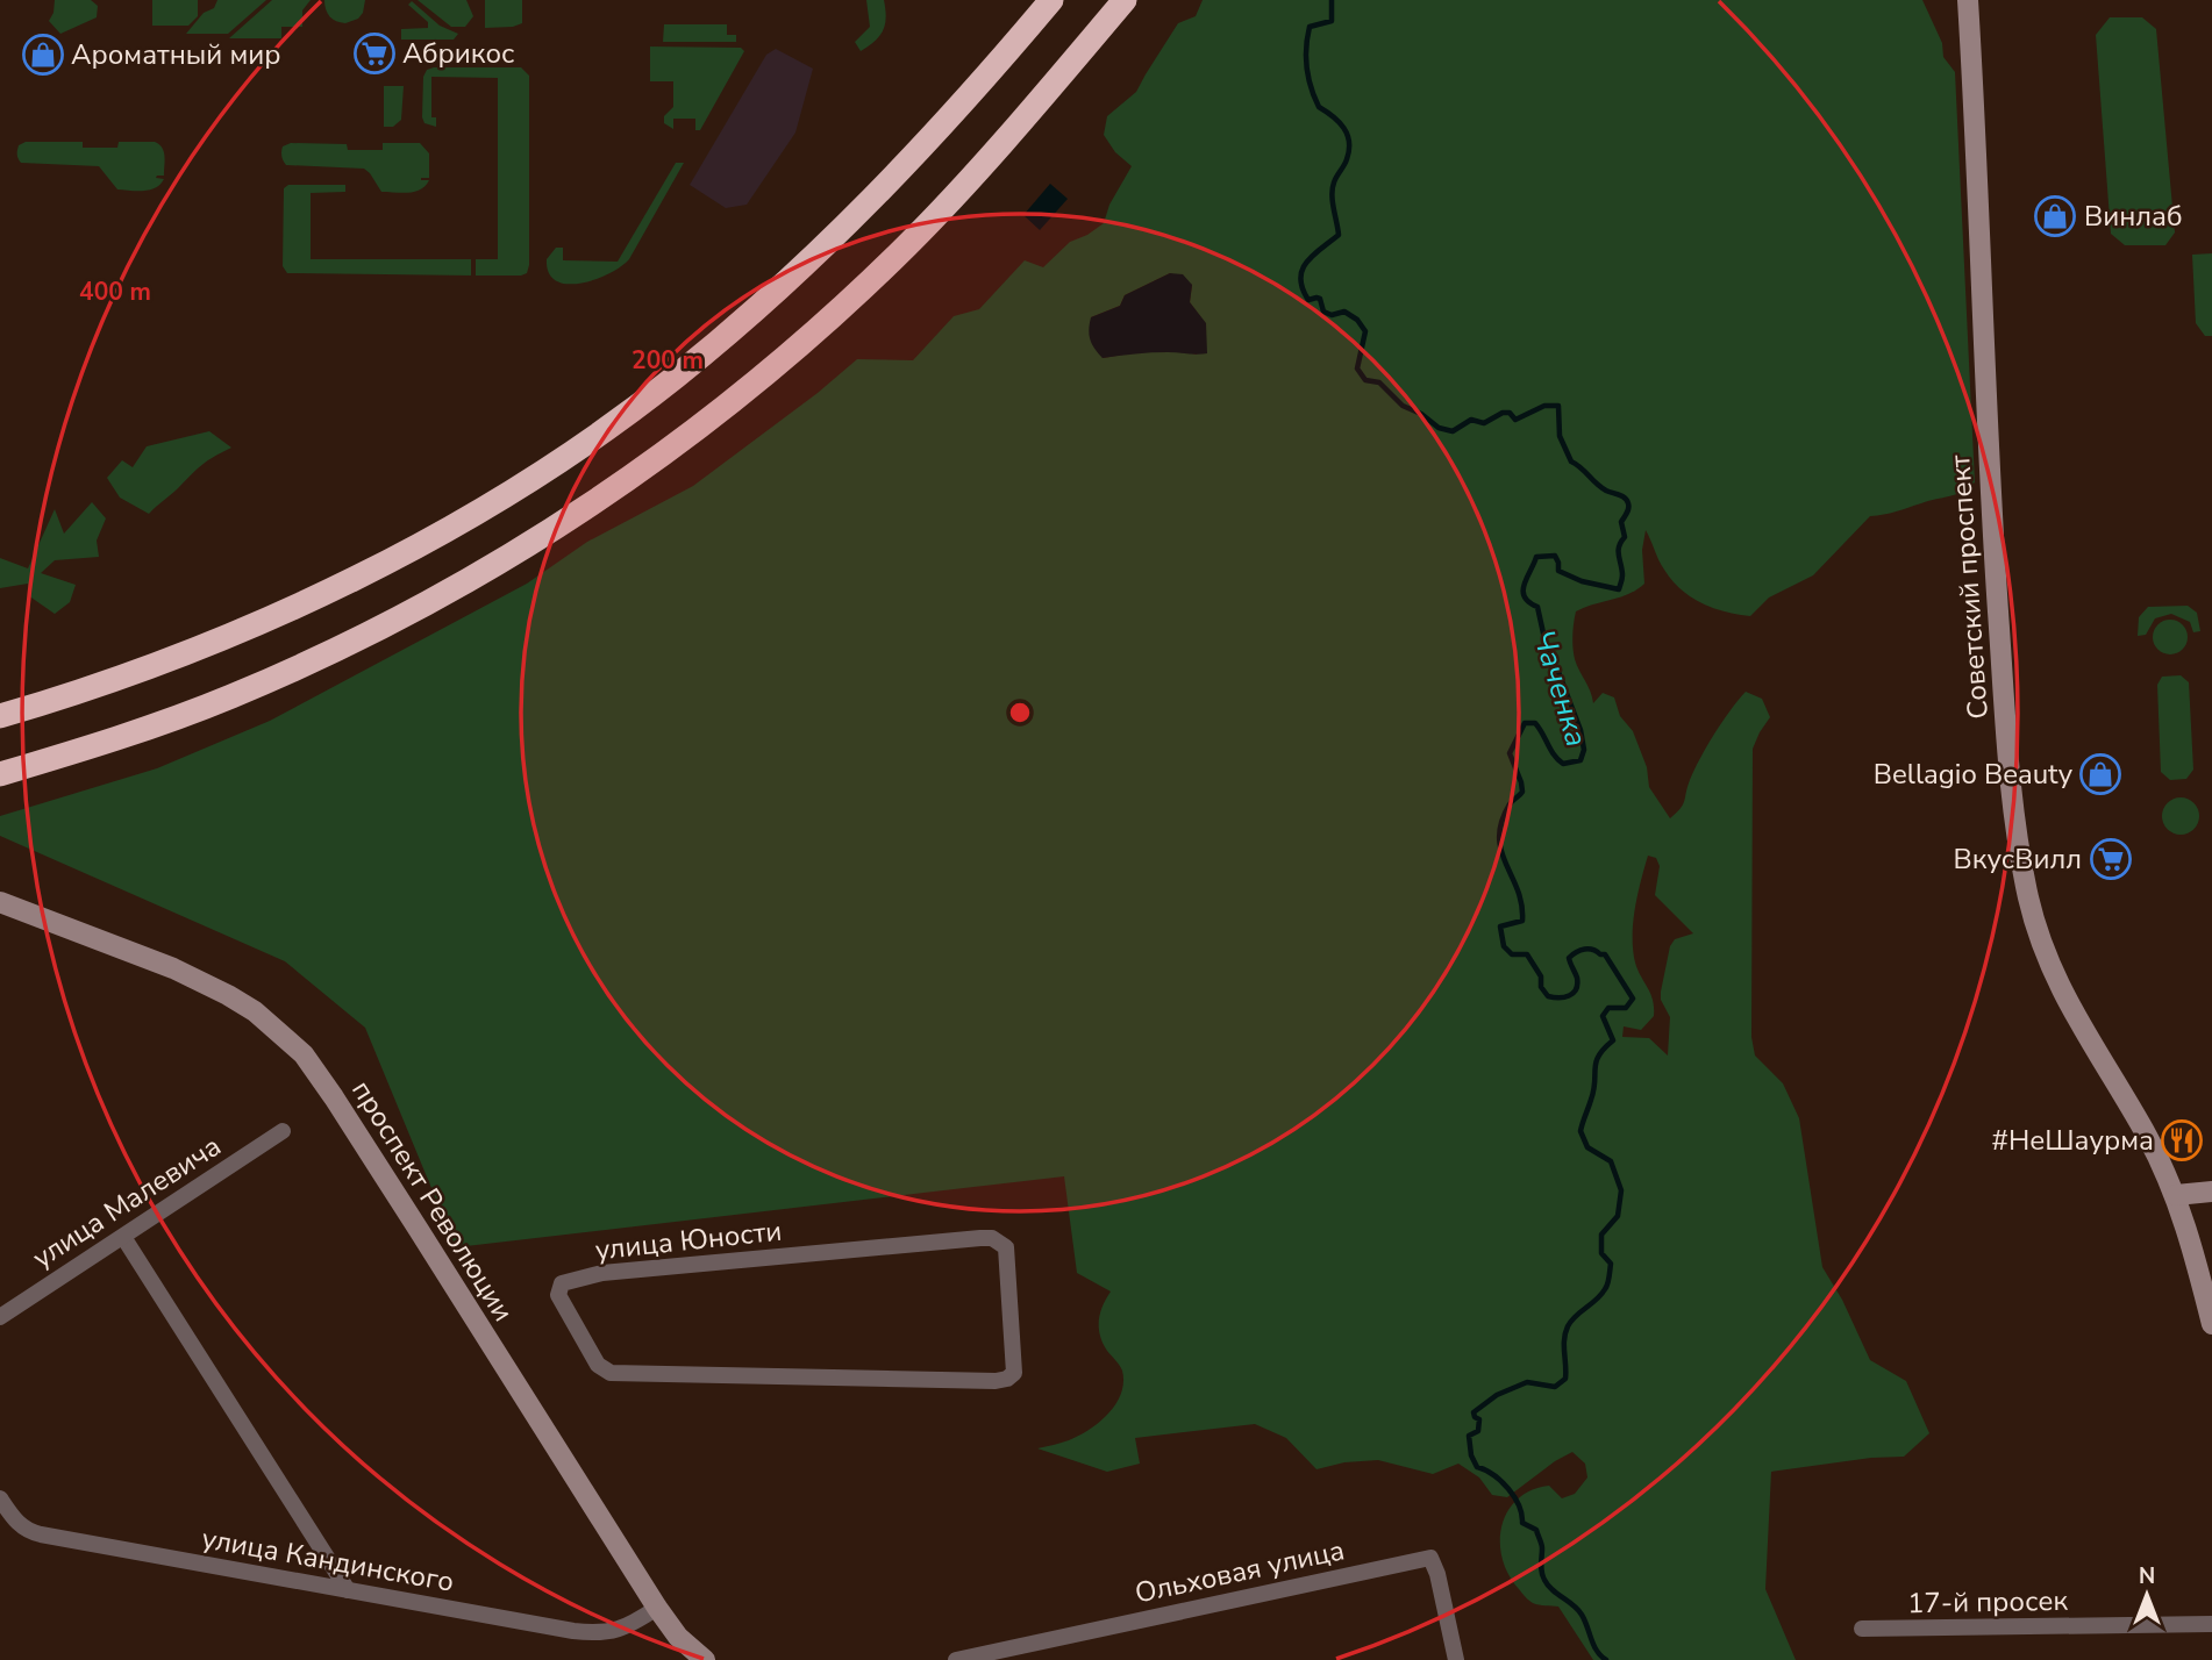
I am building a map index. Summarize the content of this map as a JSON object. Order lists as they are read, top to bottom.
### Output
{
  "streets": {
    "street": [
      "Советский проспект",
      "проспект Революции",
      "улица Малевича",
      "улица Юности",
      "улица Кандинского",
      "Ольховая улица",
      "17-й просек"
    ]
  },
  "crossings": [
    ["проспект Революции", "улица Кандинского"]
  ],
  "water": ["Чаченка"],
  "places": {
    "supermarket": ["Абрикос", "ВкусВилл"],
    "shop": ["Ароматный мир", "Винлаб", "Bellagio Beauty"],
    "restaurant": ["#НеШаурма"]
  },
  "north": "top",
  "rings": ["400 m", "200 m"]
}
